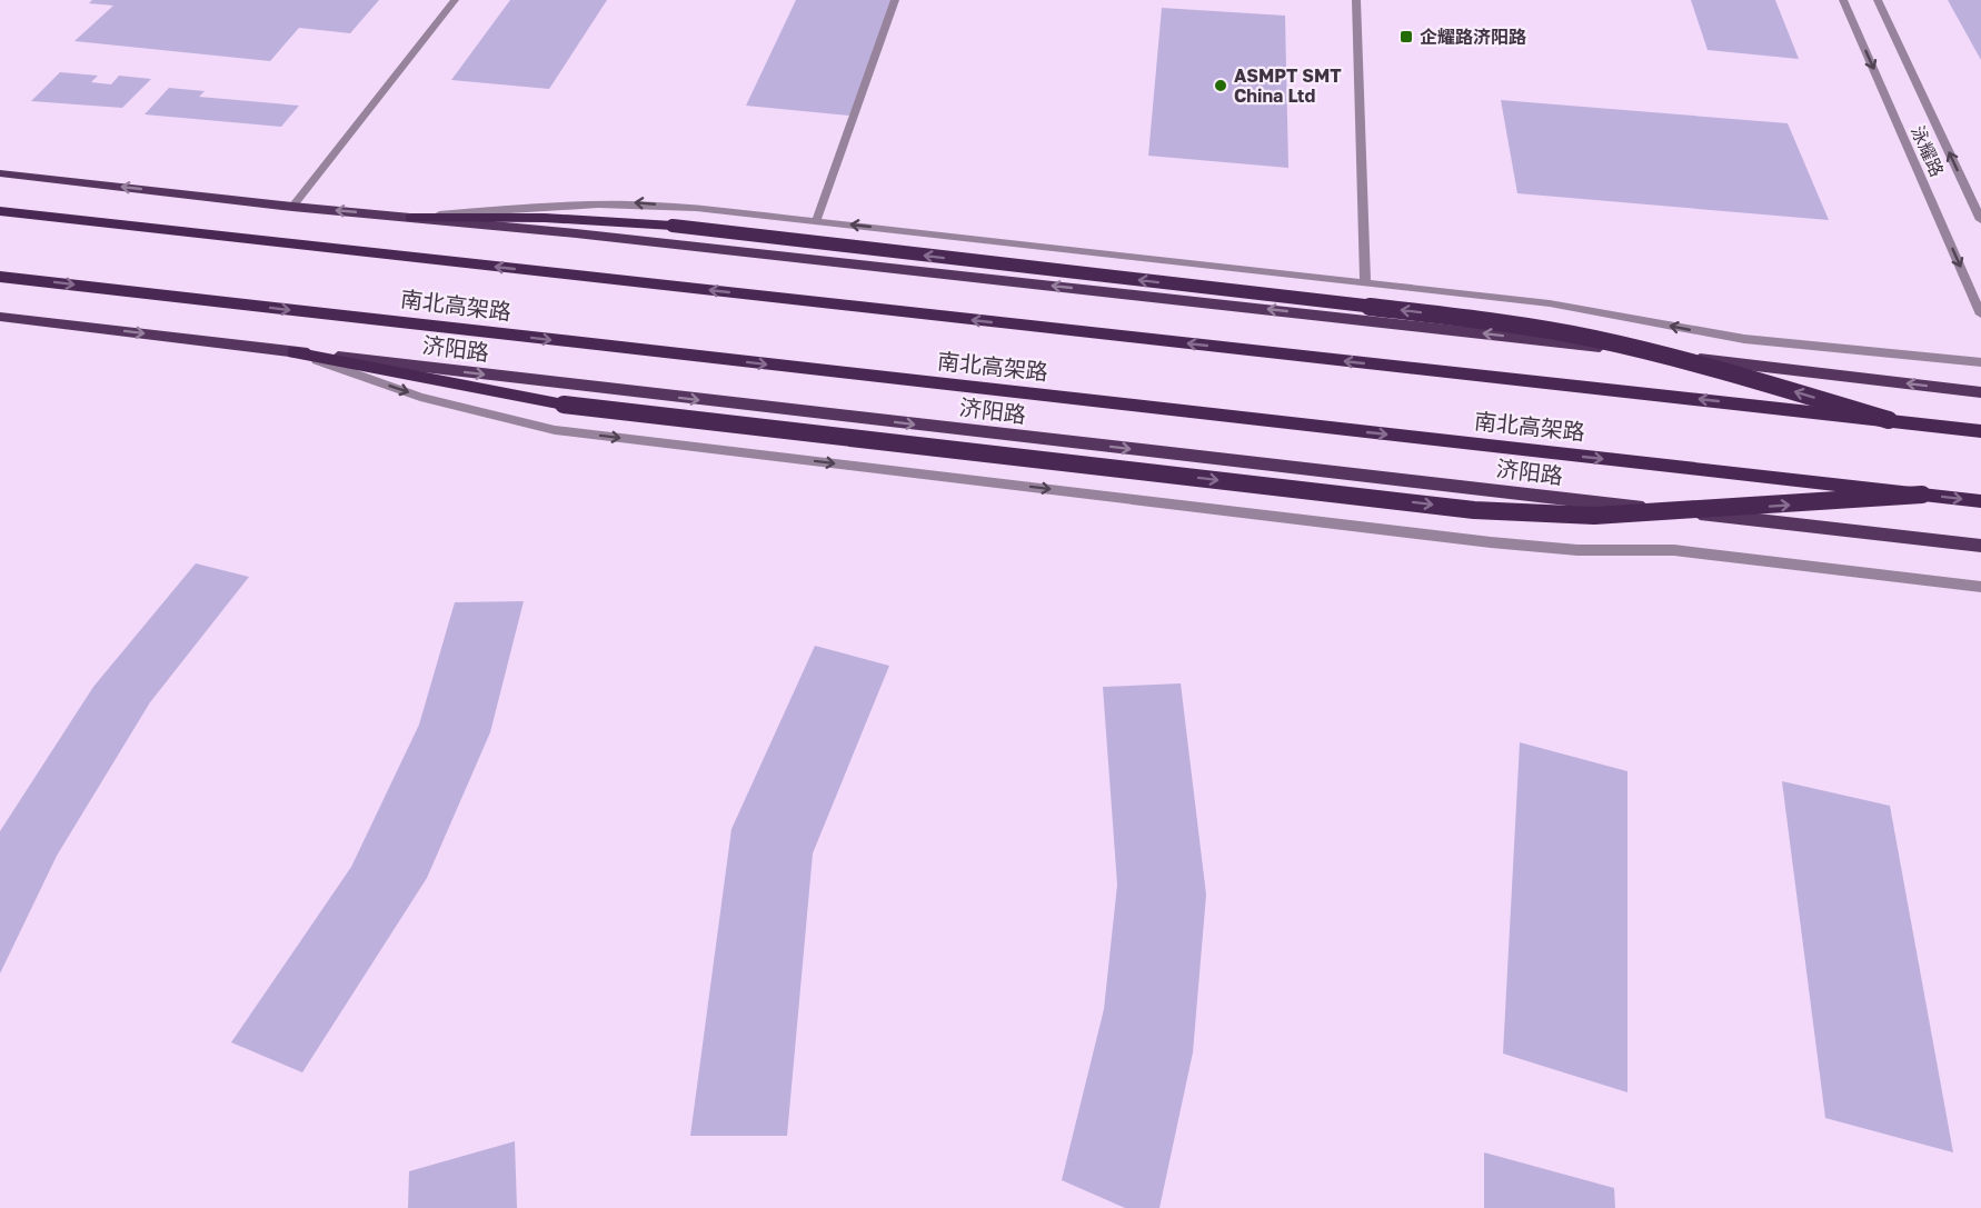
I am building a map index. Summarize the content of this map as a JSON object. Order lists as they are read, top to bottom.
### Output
{
  "streets": {
    "highway": ["南北高架路"],
    "main road": ["济阳路"],
    "street": ["泳耀路"]
  },
  "places": {
    "transit": ["企耀路济阳路"],
    "other": ["ASMPT SMT China Ltd"]
  }
}
